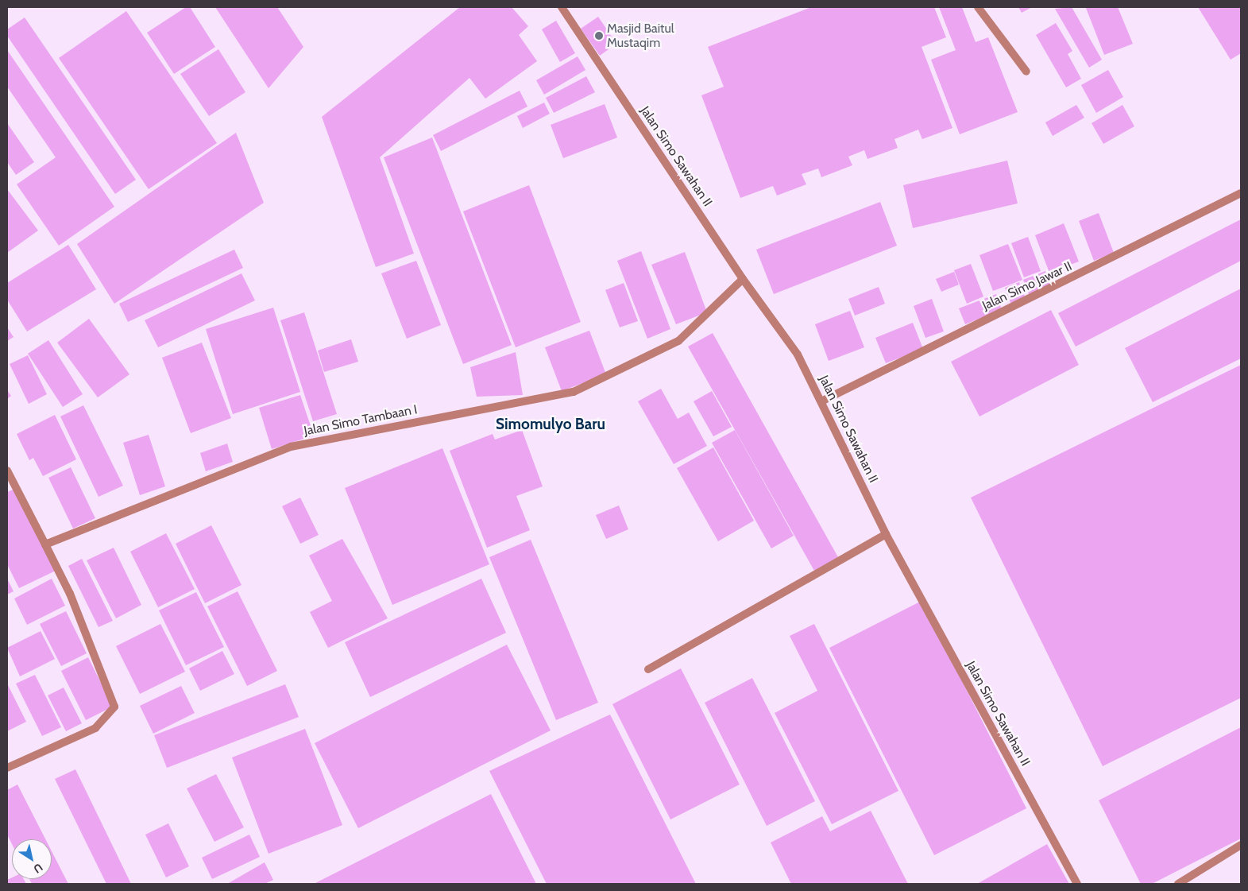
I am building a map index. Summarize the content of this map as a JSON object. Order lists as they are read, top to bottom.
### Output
{
  "streets": {
    "street": ["Jalan Simo Sawahan II", "Jalan Simo Jawar II", "Jalan Simo Tambaan I"]
  },
  "crossings": [
    ["Jalan Simo Sawahan II", "Jalan Simo Jawar II"],
    ["Jalan Simo Sawahan II", "Jalan Simo Tambaan I"]
  ],
  "districts": ["Simomulyo Baru"],
  "places": ["Masjid Baitul Mustaqim"],
  "north": "bottom right"
}
